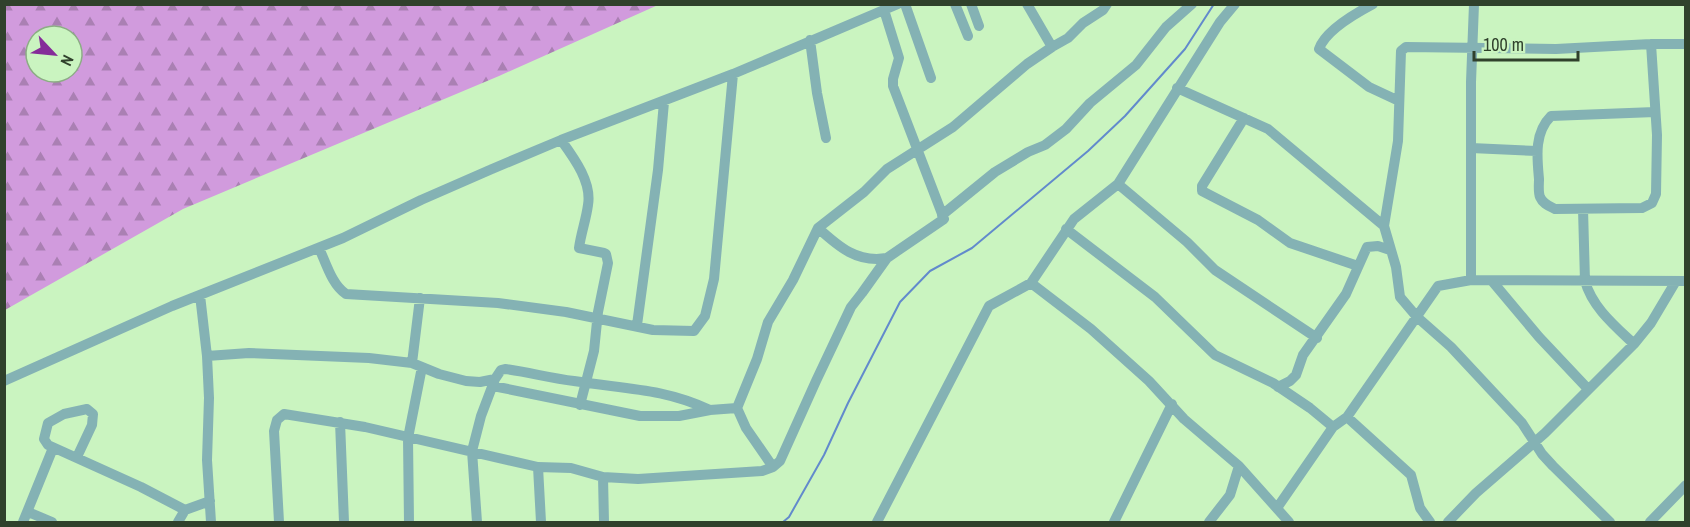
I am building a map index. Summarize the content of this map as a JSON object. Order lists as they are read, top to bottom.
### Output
{
  "scale_bar": "100 m",
  "north": "bottom right"
}
